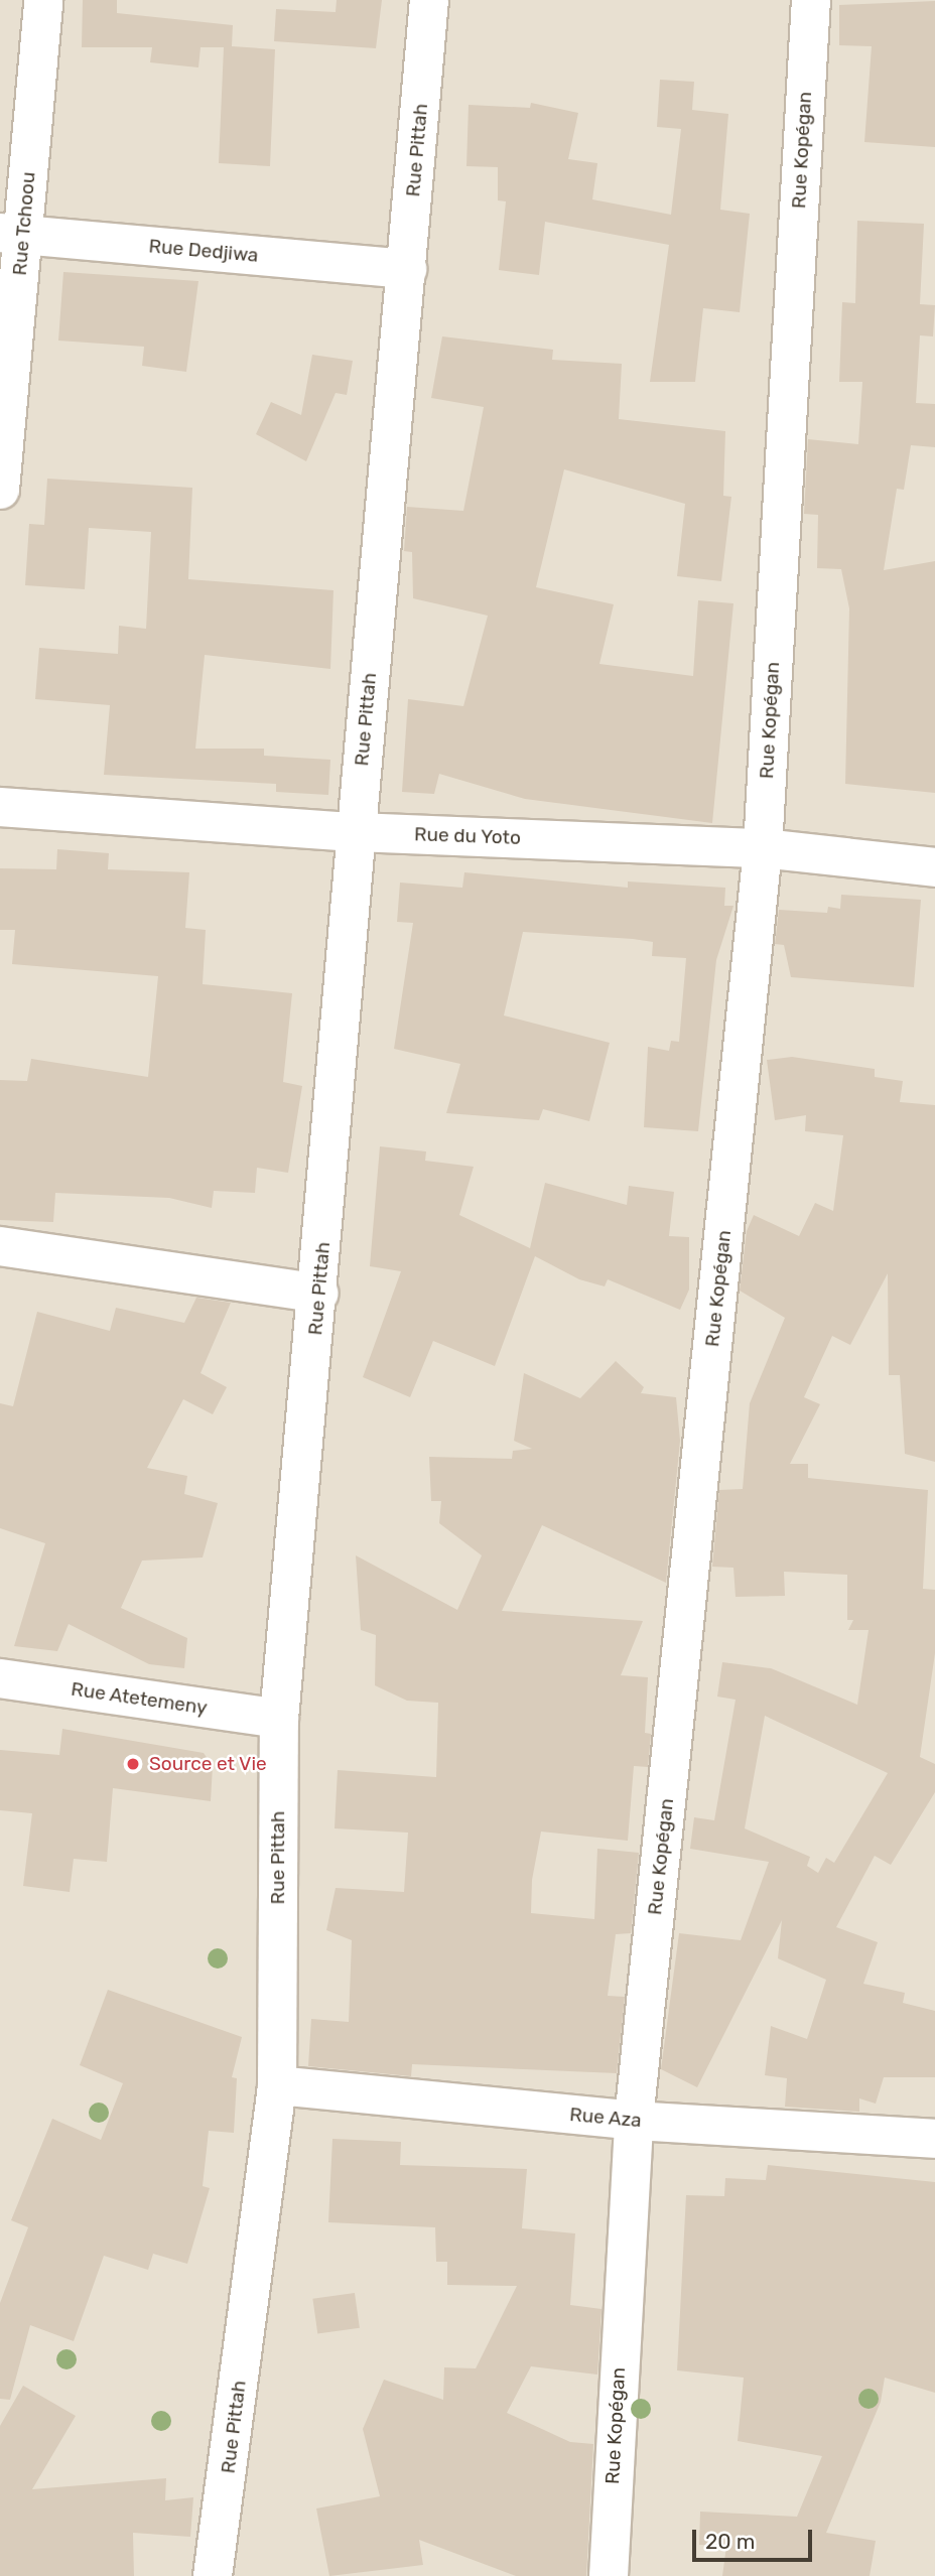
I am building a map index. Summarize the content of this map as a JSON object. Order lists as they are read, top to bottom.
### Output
{
  "streets": {
    "street": [
      "Rue Pittah",
      "Rue Kopégan",
      "Rue Tchoou",
      "Rue Dedjiwa",
      "Rue du Yoto",
      "Rue Atetemeny",
      "Rue Aza"
    ]
  },
  "crossings": [
    ["Rue Pittah", "Rue Dedjiwa"],
    ["Rue Pittah", "Rue du Yoto"],
    ["Rue Pittah", "Rue Atetemeny"],
    ["Rue Pittah", "Rue Aza"],
    ["Rue Kopégan", "Rue du Yoto"],
    ["Rue Kopégan", "Rue Aza"],
    ["Rue Tchoou", "Rue Dedjiwa"]
  ],
  "places": ["Source et Vie"],
  "scale_bar": "20 m"
}
